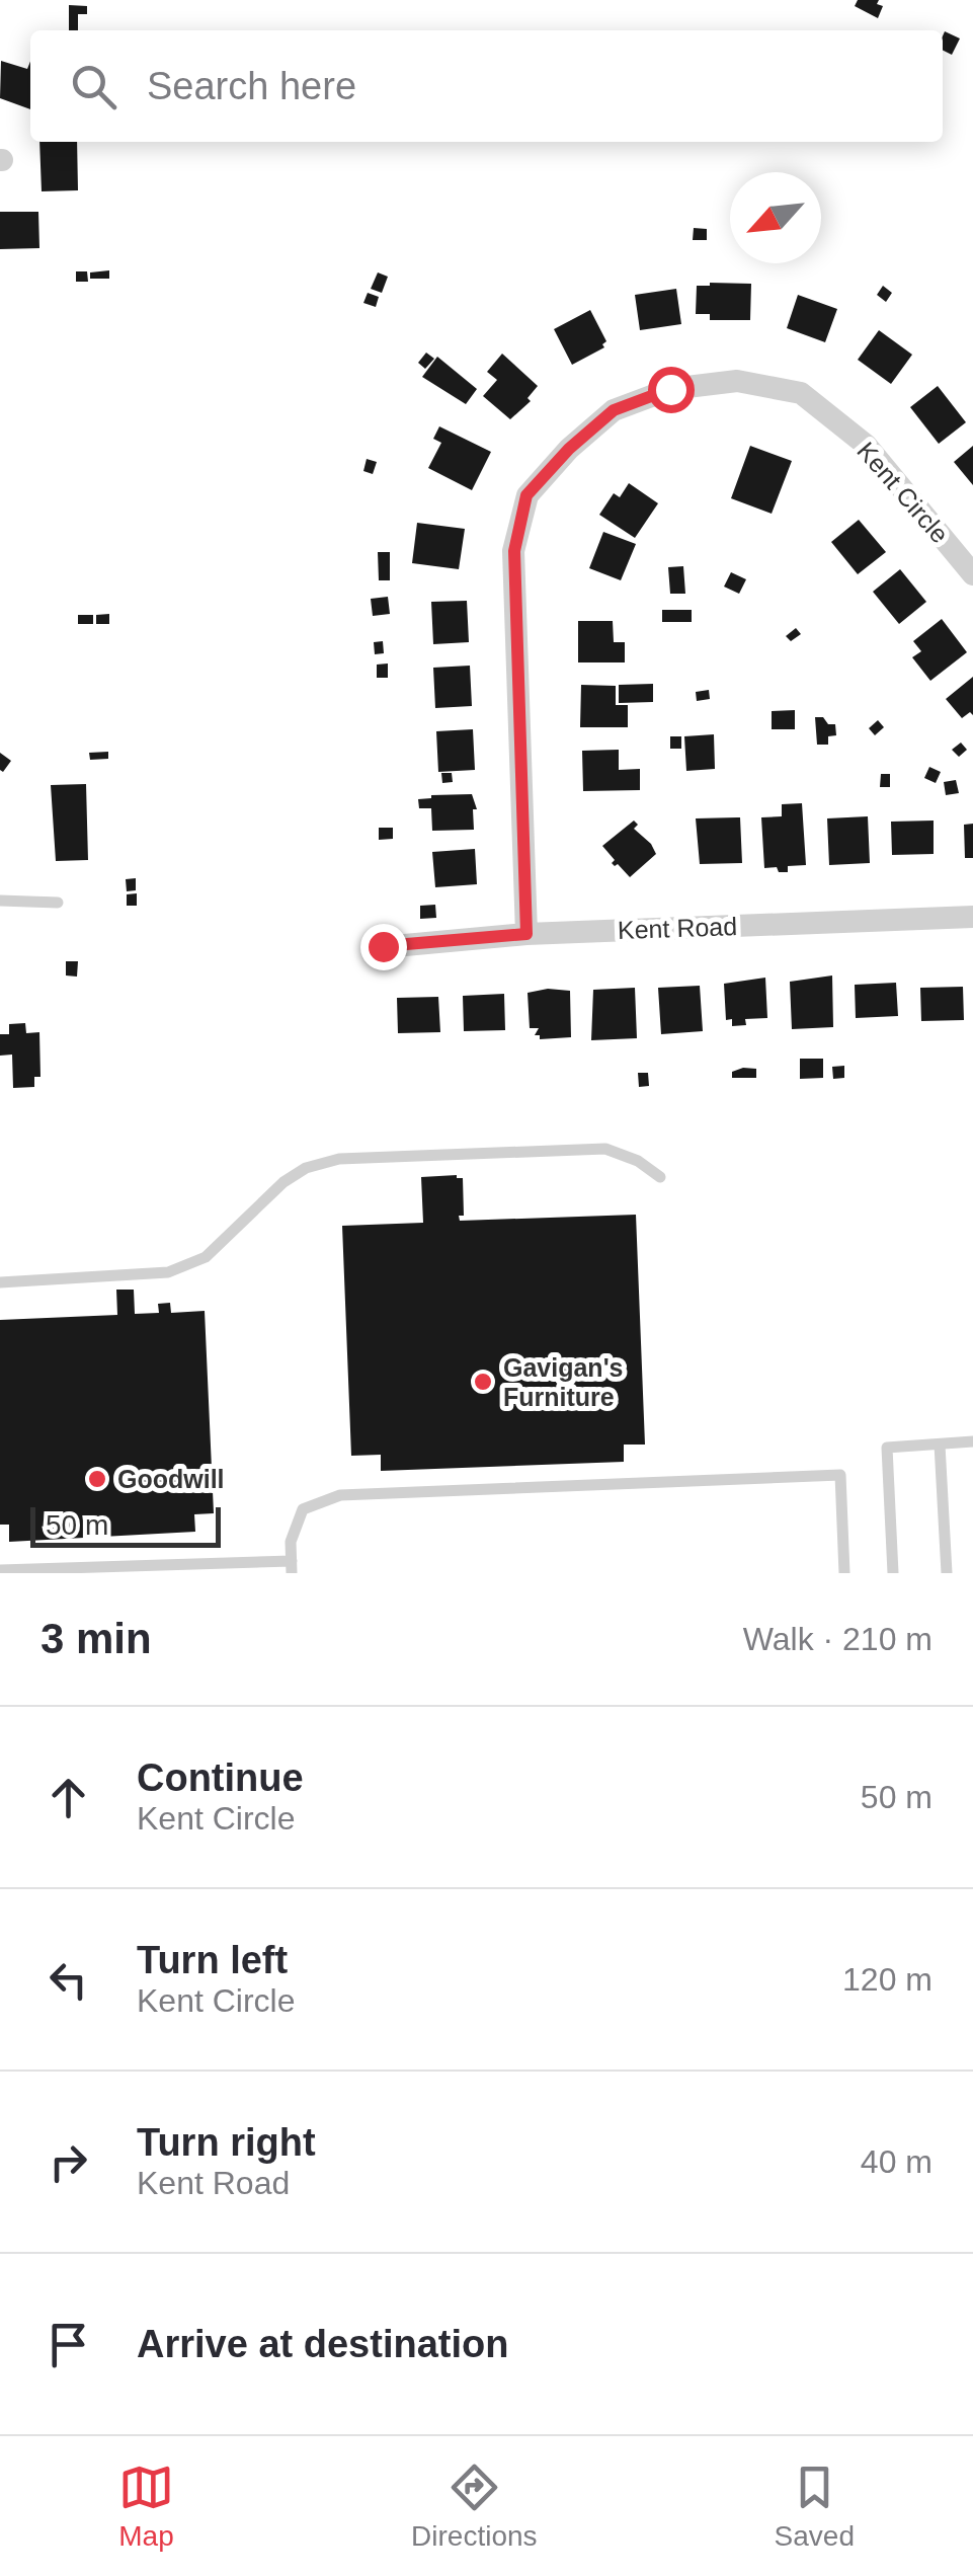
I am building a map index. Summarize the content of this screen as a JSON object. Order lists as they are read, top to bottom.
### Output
{
  "streets": {
    "street": ["Kent Circle", "Kent Road"]
  },
  "crossings": [
    ["Kent Circle", "Kent Road"]
  ],
  "places": ["Gavigan's Furniture", "Goodwill"],
  "scale_bar": "50 m",
  "north": "bottom left",
  "page": {
    "search": "Search here",
    "scale": "50 m",
    "heading": ["3 min", "Walk · 210 m"],
    "list": [
      ["Continue", "Kent Circle", "50 m"],
      ["Turn left", "Kent Circle", "120 m"],
      ["Turn right", "Kent Road", "40 m"],
      "Arrive at destination"
    ],
    "nav": ["Map", "Directions", "Saved"]
  }
}
